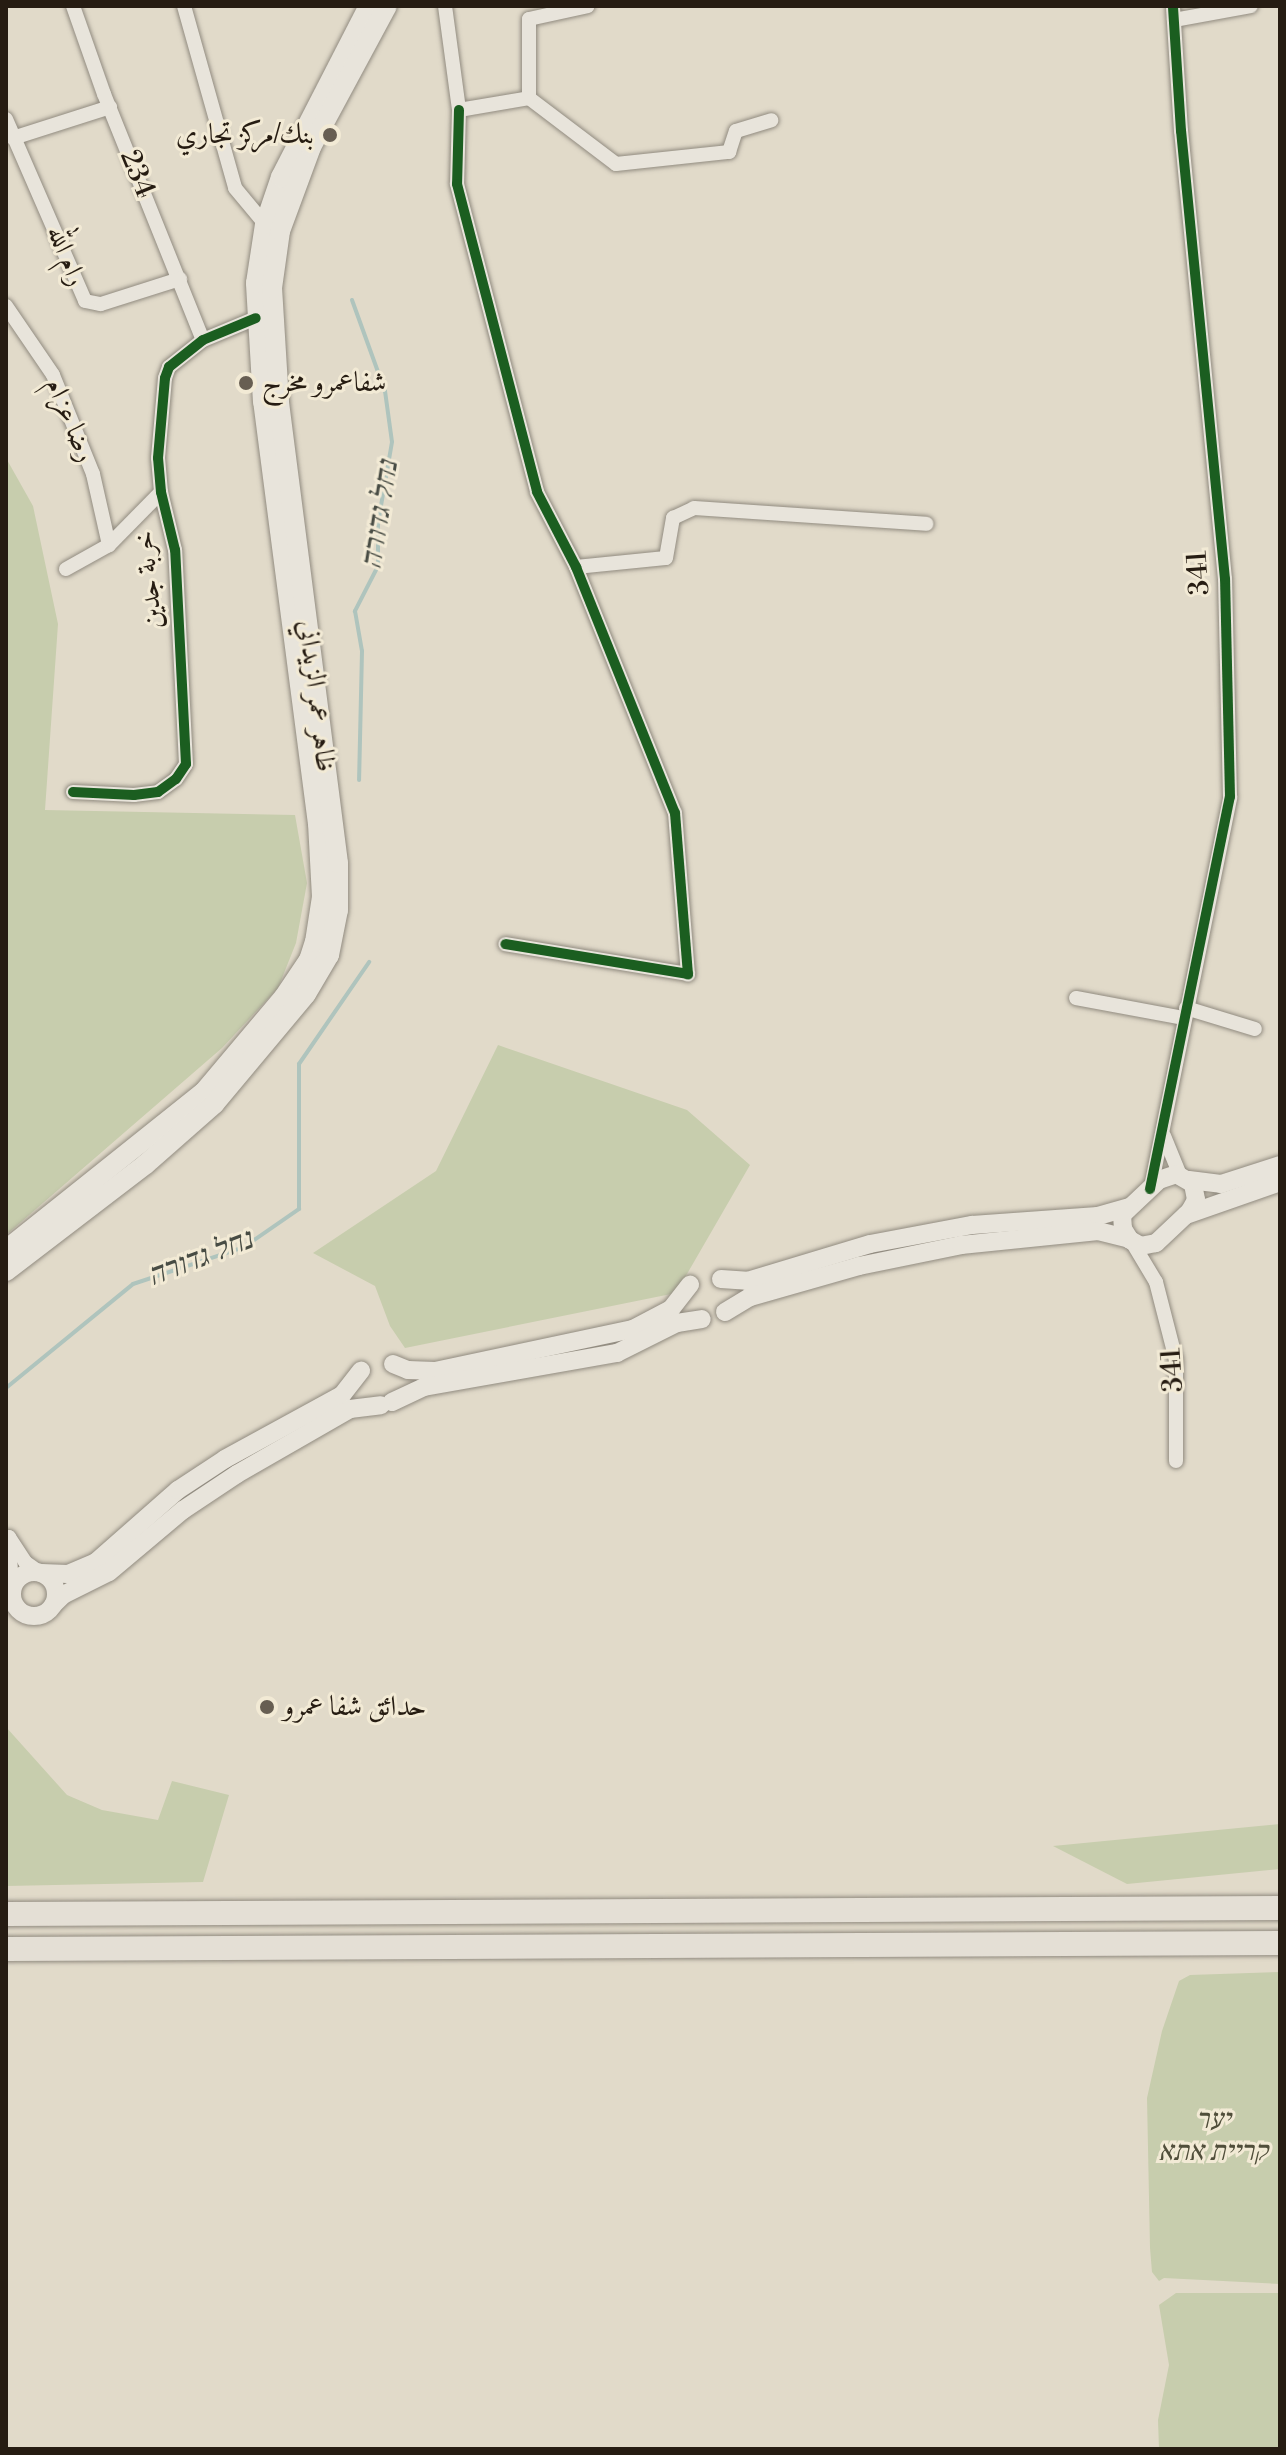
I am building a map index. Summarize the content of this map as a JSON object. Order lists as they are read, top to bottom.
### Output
{
  "streets": {
    "main road": ["ظاهر عمر الزيداني"],
    "street": [
      "234",
      "رام الله",
      "رضا عزام",
      "341",
      "خربة جدين"
    ]
  },
  "crossings": [
    ["234", "رام الله"],
    ["234", "خربة جدين"],
    ["خربة جدين", "ظاهر عمر الزيداني"]
  ],
  "water": ["נחל גדורה"],
  "parks": ["יער קריית אתא"],
  "places": ["بنك/مركز تجاري", "شفاعمرو مخرج", "حدائق شفا عمرو"]
}
